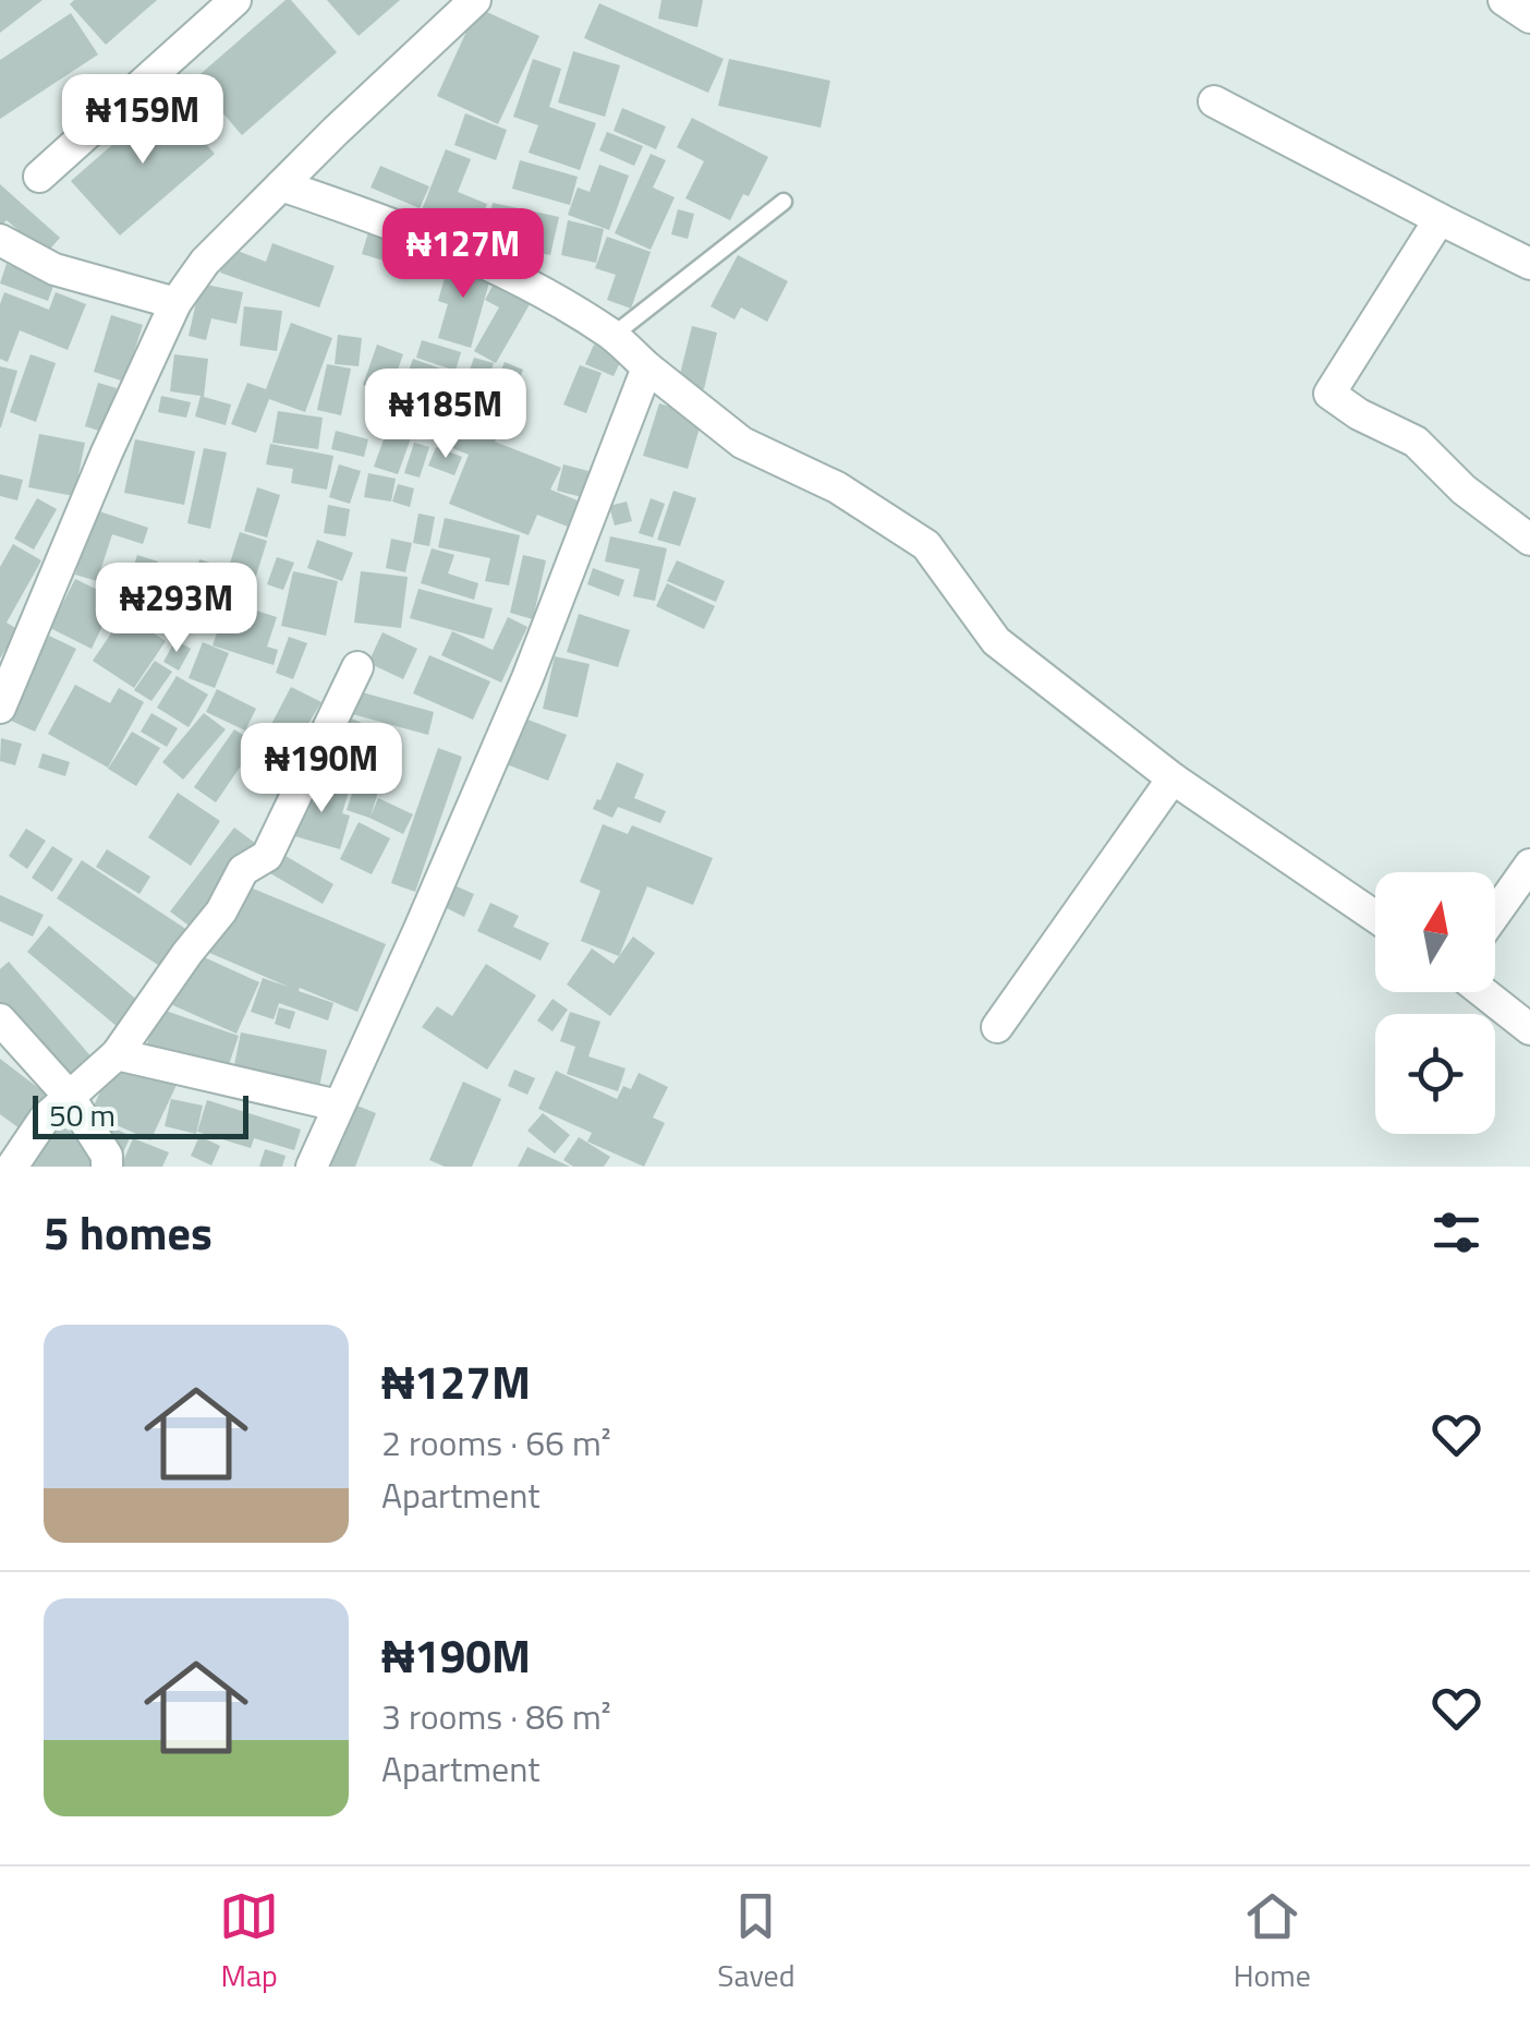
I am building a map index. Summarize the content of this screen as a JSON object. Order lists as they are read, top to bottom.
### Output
{
  "scale_bar": "50 m",
  "north": "top",
  "page": {
    "price": [
      "₦159M",
      "₦127M",
      "₦185M",
      "₦293M",
      "₦190M"
    ],
    "scale": "50 m",
    "heading": "5 homes",
    "list": [
      {
        "name": "₦127M",
        "note": "2 rooms · 66 m² · Apartment"
      },
      {
        "name": "₦190M",
        "note": "3 rooms · 86 m² · Apartment"
      }
    ],
    "tabs": ["Map", "Saved", "Home"]
  }
}
